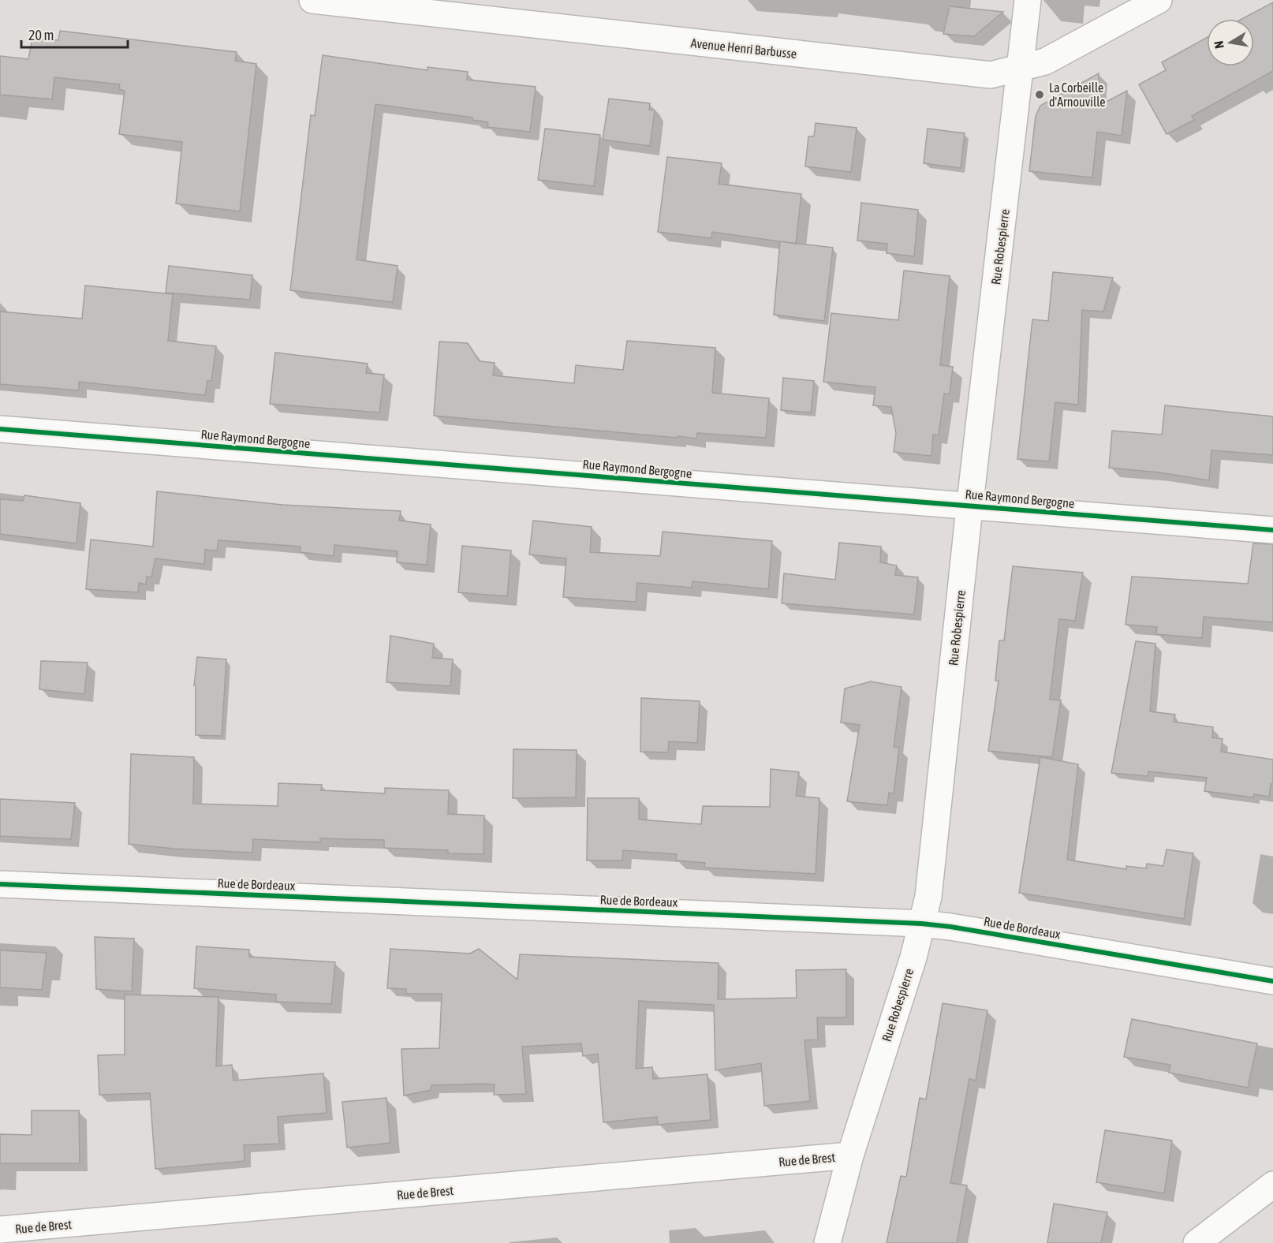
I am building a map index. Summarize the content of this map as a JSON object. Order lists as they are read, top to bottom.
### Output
{
  "streets": {
    "street": [
      "Avenue Henri Barbusse",
      "Rue Robespierre",
      "Rue Raymond Bergogne",
      "Rue de Bordeaux",
      "Rue de Brest"
    ]
  },
  "crossings": [
    ["Avenue Henri Barbusse", "Rue Robespierre"],
    ["Rue Robespierre", "Rue Raymond Bergogne"],
    ["Rue Robespierre", "Rue de Bordeaux"],
    ["Rue Robespierre", "Rue de Brest"]
  ],
  "places": ["La Corbeille d'Arnouville"],
  "scale_bar": "20 m",
  "north": "left"
}
